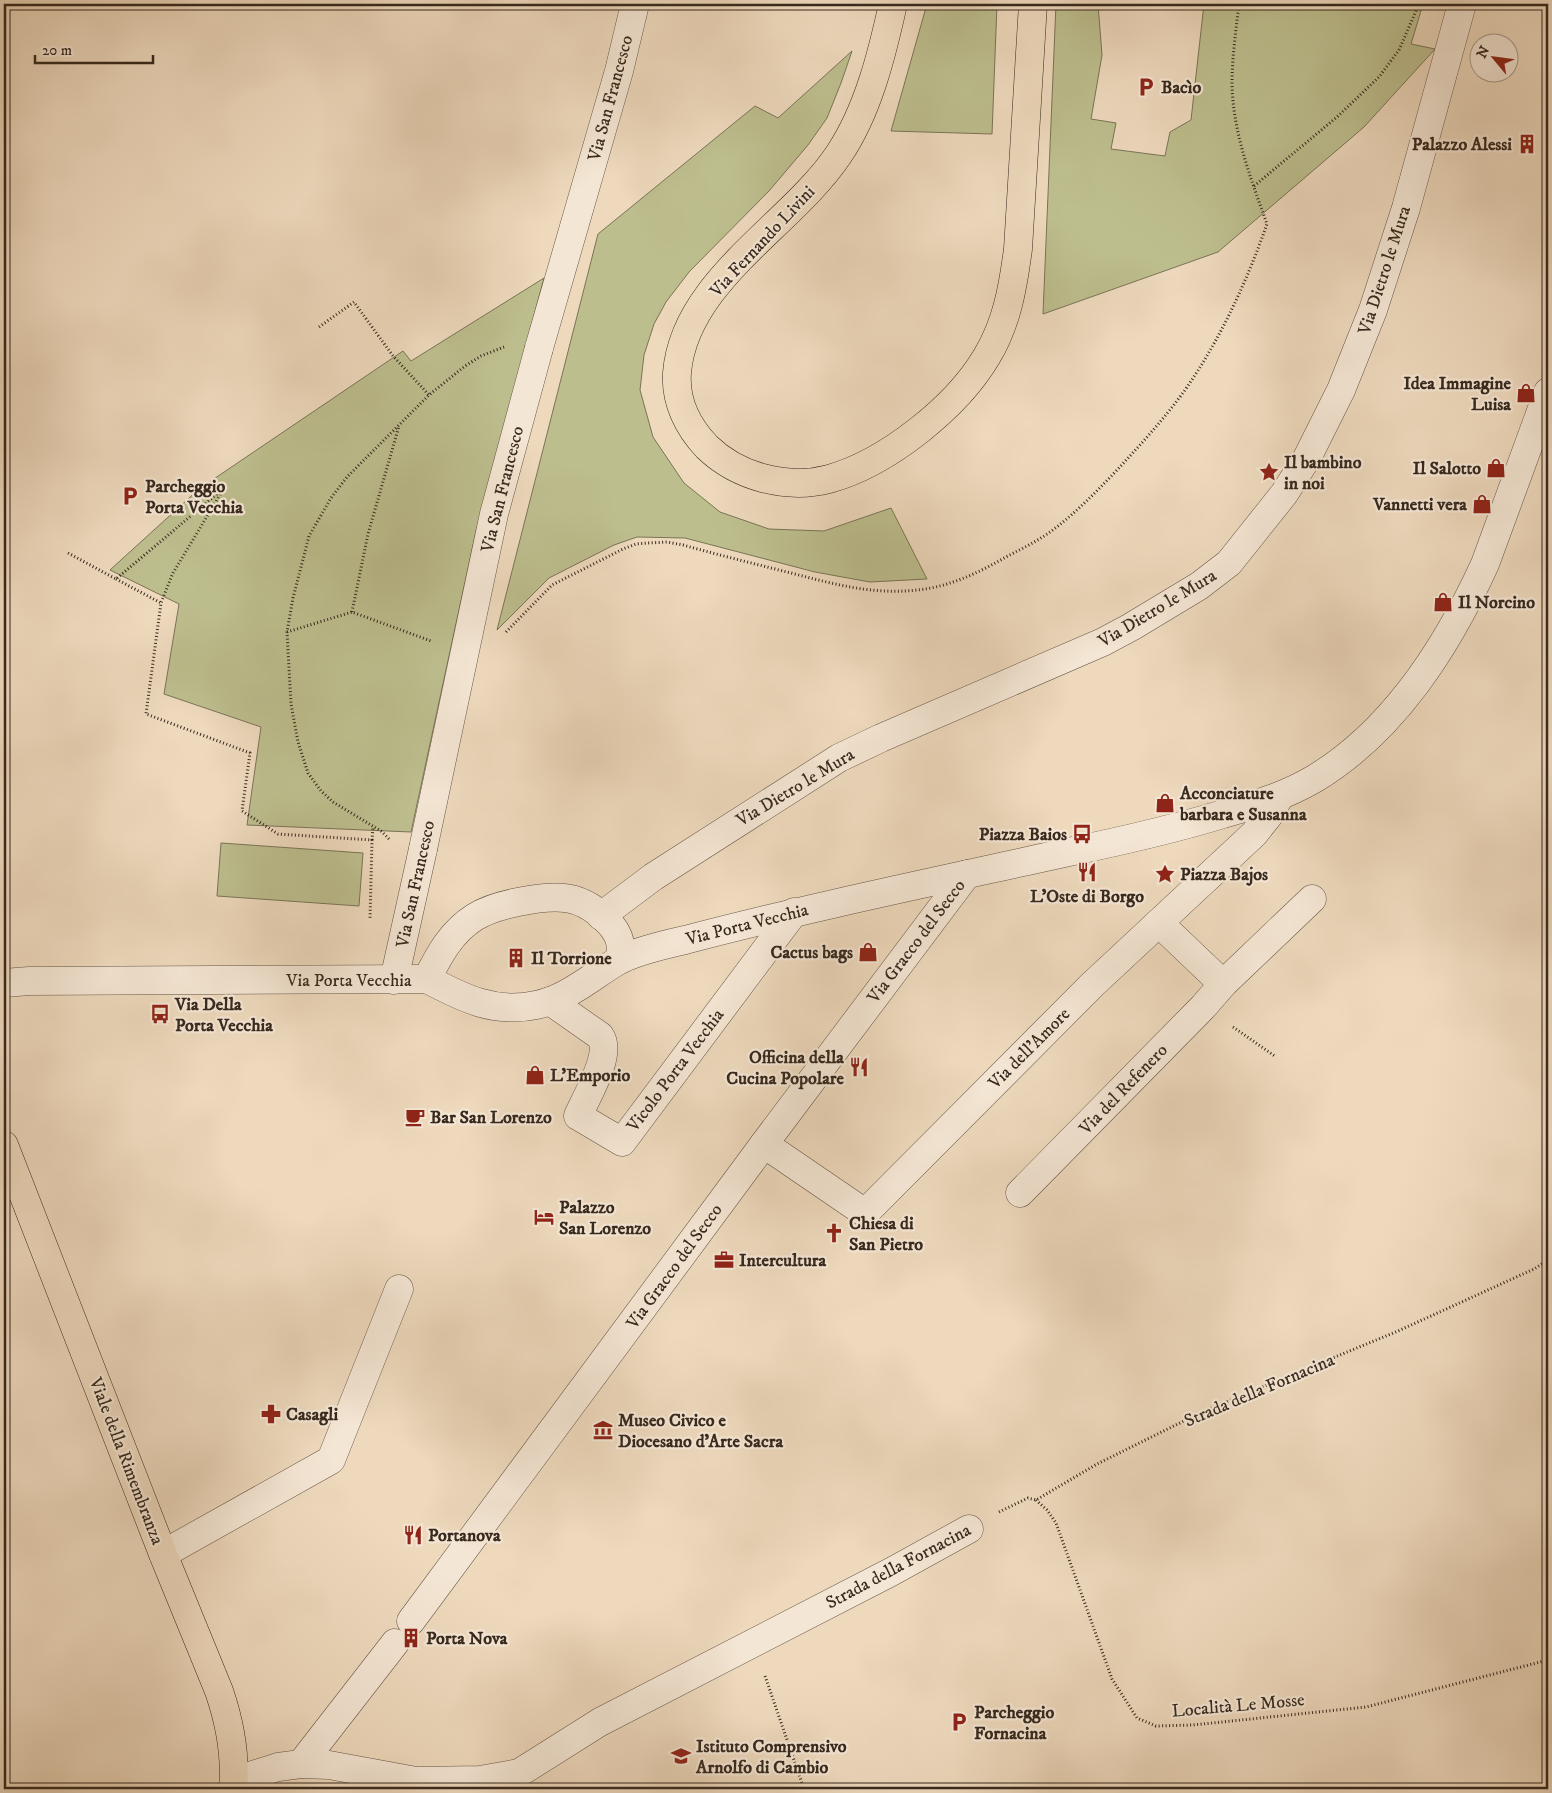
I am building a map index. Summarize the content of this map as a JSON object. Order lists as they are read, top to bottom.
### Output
{
  "streets": {
    "main road": ["Via Fernando Livini", "Viale della Rimembranza"],
    "street": [
      "Via San Francesco",
      "Via Dietro le Mura",
      "Via Porta Vecchia",
      "Via Gracco del Secco",
      "Via dell'Amore",
      "Vicolo Porta Vecchia",
      "Via del Refenero",
      "Strada della Fornacina"
    ],
    "path": ["Località Le Mosse"]
  },
  "crossings": [
    ["Via San Francesco", "Via Porta Vecchia"],
    ["Via Porta Vecchia", "Via Gracco del Secco"],
    ["Via Porta Vecchia", "Vicolo Porta Vecchia"],
    ["Via Gracco del Secco", "Via dell'Amore"],
    ["Strada della Fornacina", "Viale della Rimembranza"],
    ["Strada della Fornacina", "Località Le Mosse"]
  ],
  "places": {
    "parking": ["Bacìo", "Parcheggio Porta Vecchia", "Parcheggio Fornacina"],
    "building": ["Palazzo Alessi", "Il Torrione", "Porta Nova"],
    "shop": [
      "Idea Immagine Luisa",
      "Il Salotto",
      "Vannetti vera",
      "Il Norcino",
      "Acconciature barbara e Susanna",
      "Cactus bags",
      "L'Emporio"
    ],
    "place": ["Il bambino in noi", "Piazza Bajos"],
    "bus stop": ["Piazza Baios", "Via Della Porta Vecchia"],
    "restaurant": ["L'Oste di Borgo", "Officina della Cucina Popolare", "Portanova"],
    "cafe": ["Bar San Lorenzo"],
    "hotel": ["Palazzo San Lorenzo"],
    "church": ["Chiesa di San Pietro"],
    "office": ["Intercultura"],
    "pharmacy": ["Casagli"],
    "museum": ["Museo Civico e Diocesano d'Arte Sacra"],
    "school or university": ["Istituto Comprensivo Arnolfo di Cambio"]
  },
  "scale_bar": "20 m",
  "north": "top left"
}
